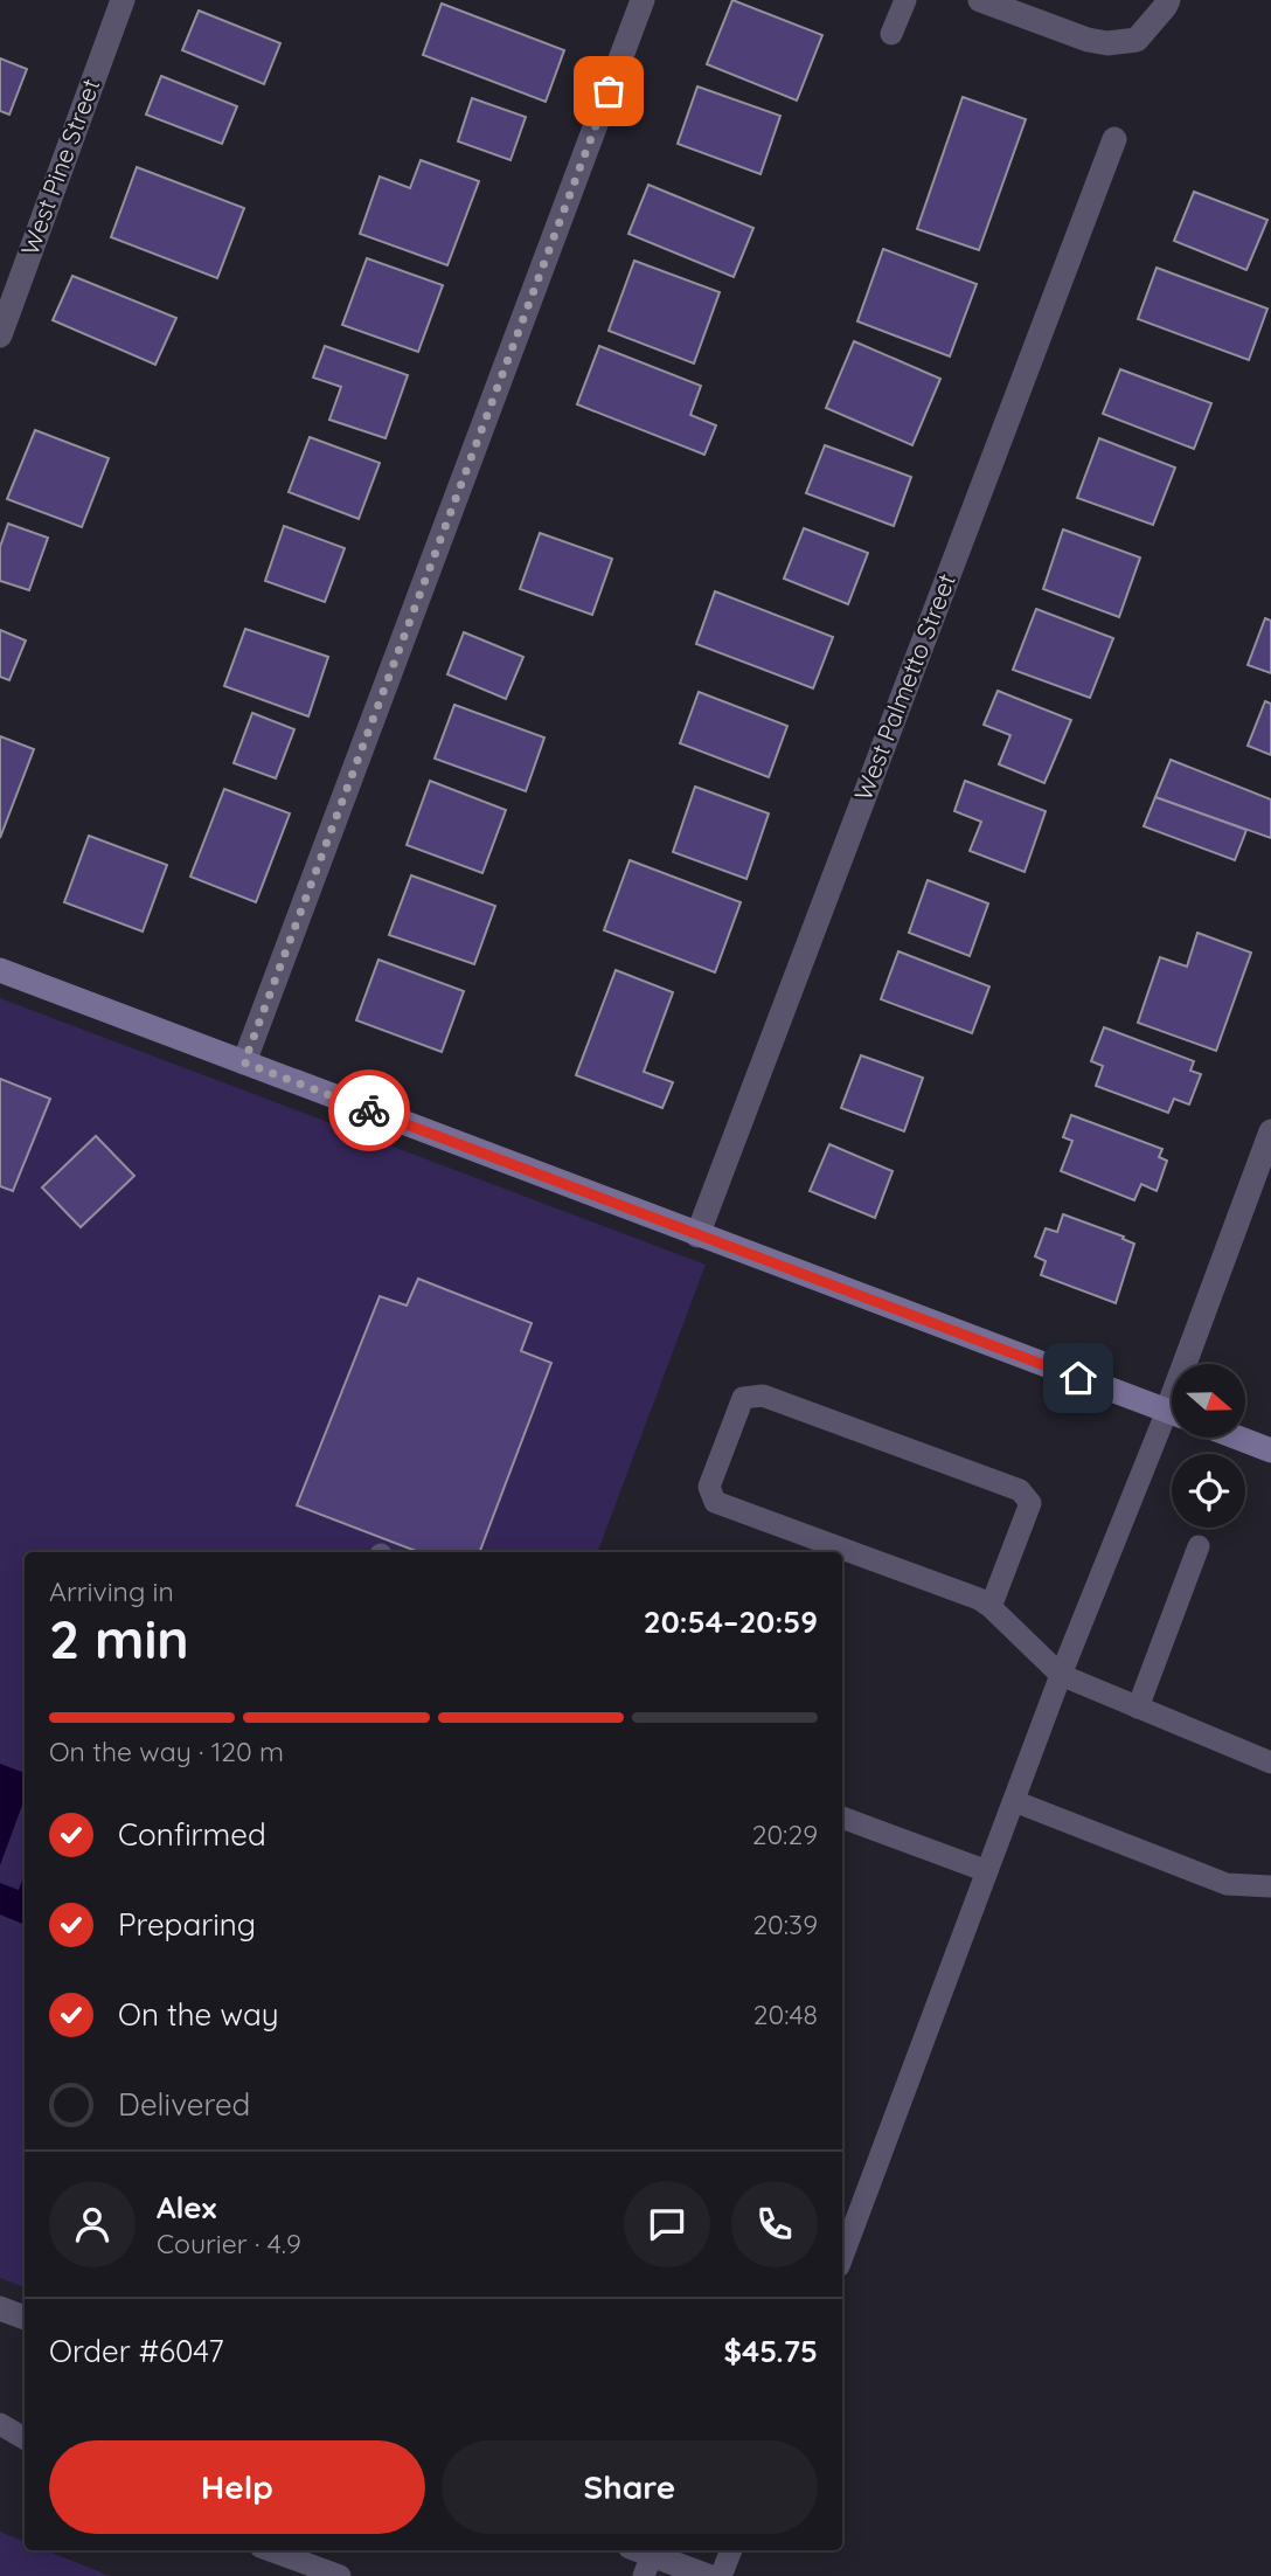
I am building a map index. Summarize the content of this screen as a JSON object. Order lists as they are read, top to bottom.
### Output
{
  "streets": {
    "street": ["West Pine Street", "West Palmetto Street"]
  },
  "north": "right",
  "page": {
    "heading": ["2 min", "Arriving in", "20:54–20:59"],
    "panel": [
      "Alex",
      "Courier · 4.9",
      "Order #6047",
      "$45.75"
    ],
    "bar": "On the way · 120 m",
    "list": [
      ["Confirmed", "20:29"],
      ["Preparing", "20:39"],
      ["On the way", "20:48"],
      "Delivered"
    ],
    "buttons": ["Help", "Share"]
  }
}
